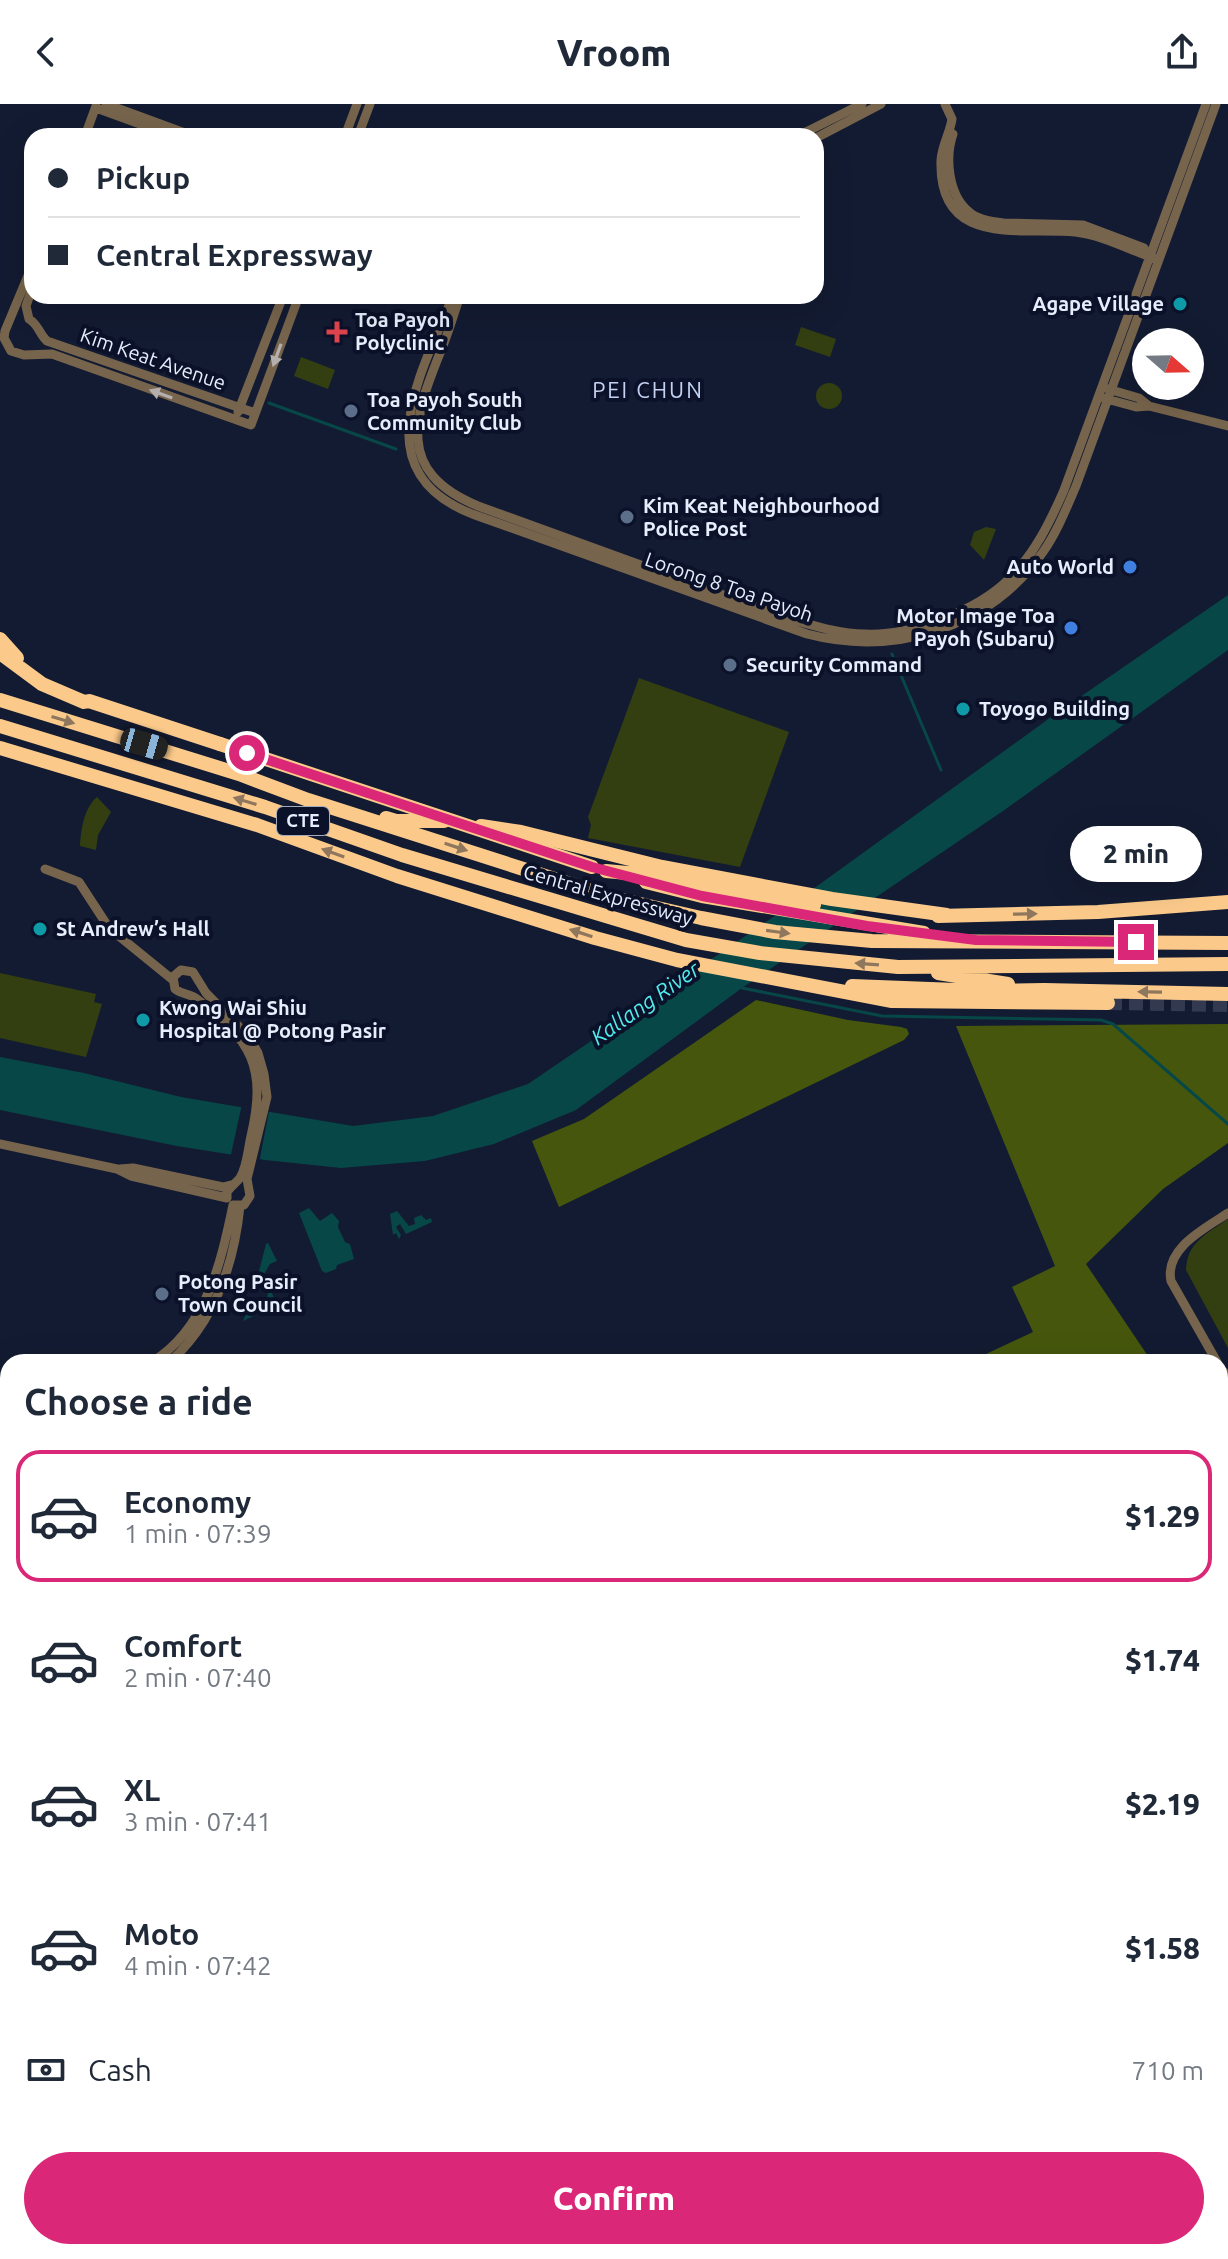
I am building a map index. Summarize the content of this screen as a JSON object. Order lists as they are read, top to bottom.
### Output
{
  "streets": {
    "highway": ["CTE", "Central Expressway"],
    "street": ["Kim Keat Avenue", "Lorong 8 Toa Payoh"]
  },
  "districts": ["PEI CHUN"],
  "water": ["Kallang River"],
  "places": {
    "other": [
      "Agape Village",
      "Toa Payoh South Community Club",
      "Kim Keat Neighbourhood Police Post",
      "Auto World",
      "Motor Image Toa Payoh (Subaru)",
      "Security Command",
      "Toyogo Building",
      "St Andrew’s Hall",
      "Kwong Wai Shiu Hospital @ Potong Pasir",
      "Potong Pasir Town Council"
    ],
    "health": ["Toa Payoh Polyclinic"]
  },
  "north": "right",
  "page": {
    "header": "Vroom",
    "banner": ["Pickup", "Central Expressway"],
    "bubble": "2 min",
    "heading": "Choose a ride",
    "list": [
      {
        "name": "Economy",
        "note": "1 min · 07:39",
        "value": "$1.29"
      },
      {
        "name": "Comfort",
        "note": "2 min · 07:40",
        "value": "$1.74"
      },
      {
        "name": "XL",
        "note": "3 min · 07:41",
        "value": "$2.19"
      },
      {
        "name": "Moto",
        "note": "4 min · 07:42",
        "value": "$1.58"
      }
    ],
    "pay": ["Cash", "710 m"],
    "buttons": "Confirm"
  }
}
